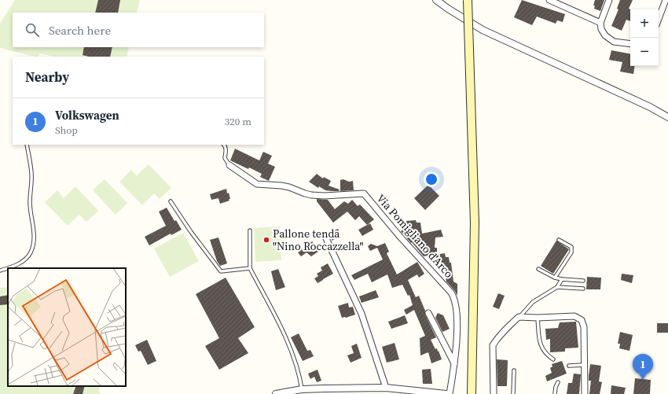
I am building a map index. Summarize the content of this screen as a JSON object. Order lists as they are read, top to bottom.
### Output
{
  "streets": {
    "street": ["Via Pomigliano d'Arco"]
  },
  "places": ["Pallone tenda \"Nino Roccazzella\""],
  "page": {
    "map_buttons": ["+", "−"],
    "search": "Search here",
    "heading": "Nearby",
    "list": [
      {
        "mark": "1",
        "name": "Volkswagen",
        "note": "Shop",
        "value": "320 m"
      }
    ],
    "pins": "1"
  }
}
